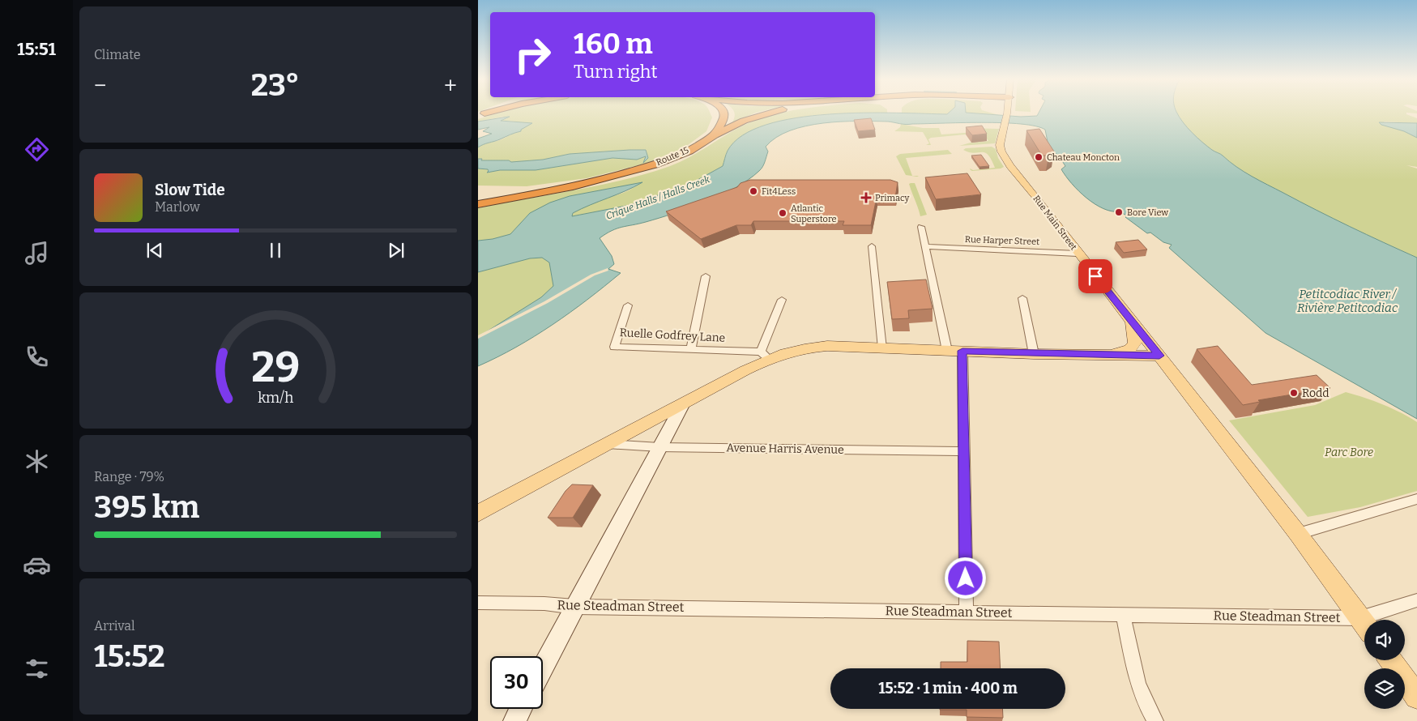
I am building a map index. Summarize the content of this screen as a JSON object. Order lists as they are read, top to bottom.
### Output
{
  "streets": {
    "highway": ["Route 15"],
    "main road": ["Rue Main Street"],
    "street": [
      "Rue Harper Street",
      "Ruelle Godfrey Lane",
      "Avenue Harris Avenue",
      "Rue Steadman Street"
    ]
  },
  "crossings": [
    ["Rue Main Street", "Rue Harper Street"],
    ["Rue Main Street", "Rue Steadman Street"]
  ],
  "water": ["Crique Halls / Halls Creek", "Petitcodiac River / Rivière Petitcodiac"],
  "parks": ["Parc Bore"],
  "places": {
    "other": [
      "Chateau Moncton",
      "Fit4Less",
      "Bore View",
      "Atlantic Superstore",
      "Rodd"
    ],
    "health": ["Primacy"]
  },
  "page": {
    "tabs": "15:51",
    "tile": [
      "Climate",
      ["Range · 79%", "395 km"],
      ["Arrival", "15:52"]
    ],
    "turn": ["160 m", "Turn right"],
    "heat": ["−", "23°", "+"],
    "song": ["Slow Tide", "Marlow"],
    "limit": "30",
    "trip": "15:52 · 1 min · 400 m",
    "gauge": ["29", "km/h"]
  }
}
